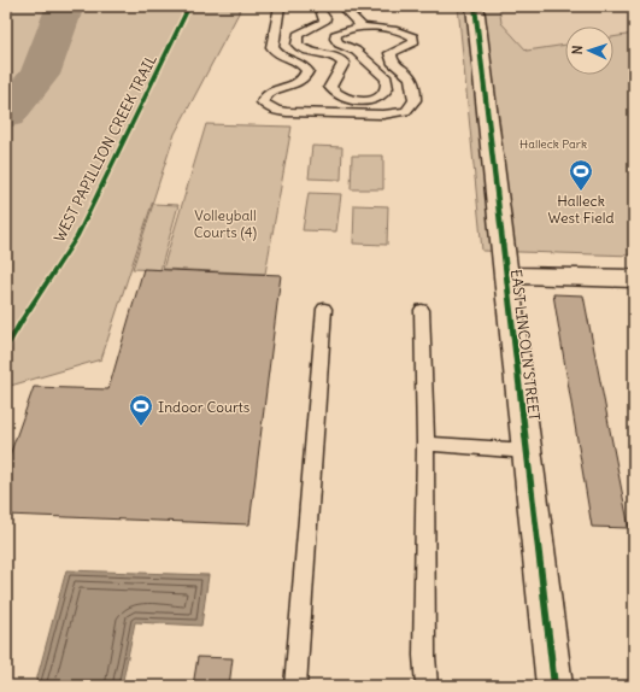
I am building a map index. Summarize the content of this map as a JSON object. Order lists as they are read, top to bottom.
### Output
{
  "streets": {
    "street": ["EAST LINCOLN STREET"],
    "cycle path": ["WEST PAPILLION CREEK TRAIL"]
  },
  "parks": ["Halleck Park", "Volleyball Courts (4)"],
  "places": {
    "sports": ["Halleck West Field", "Indoor Courts"]
  },
  "north": "left"
}
